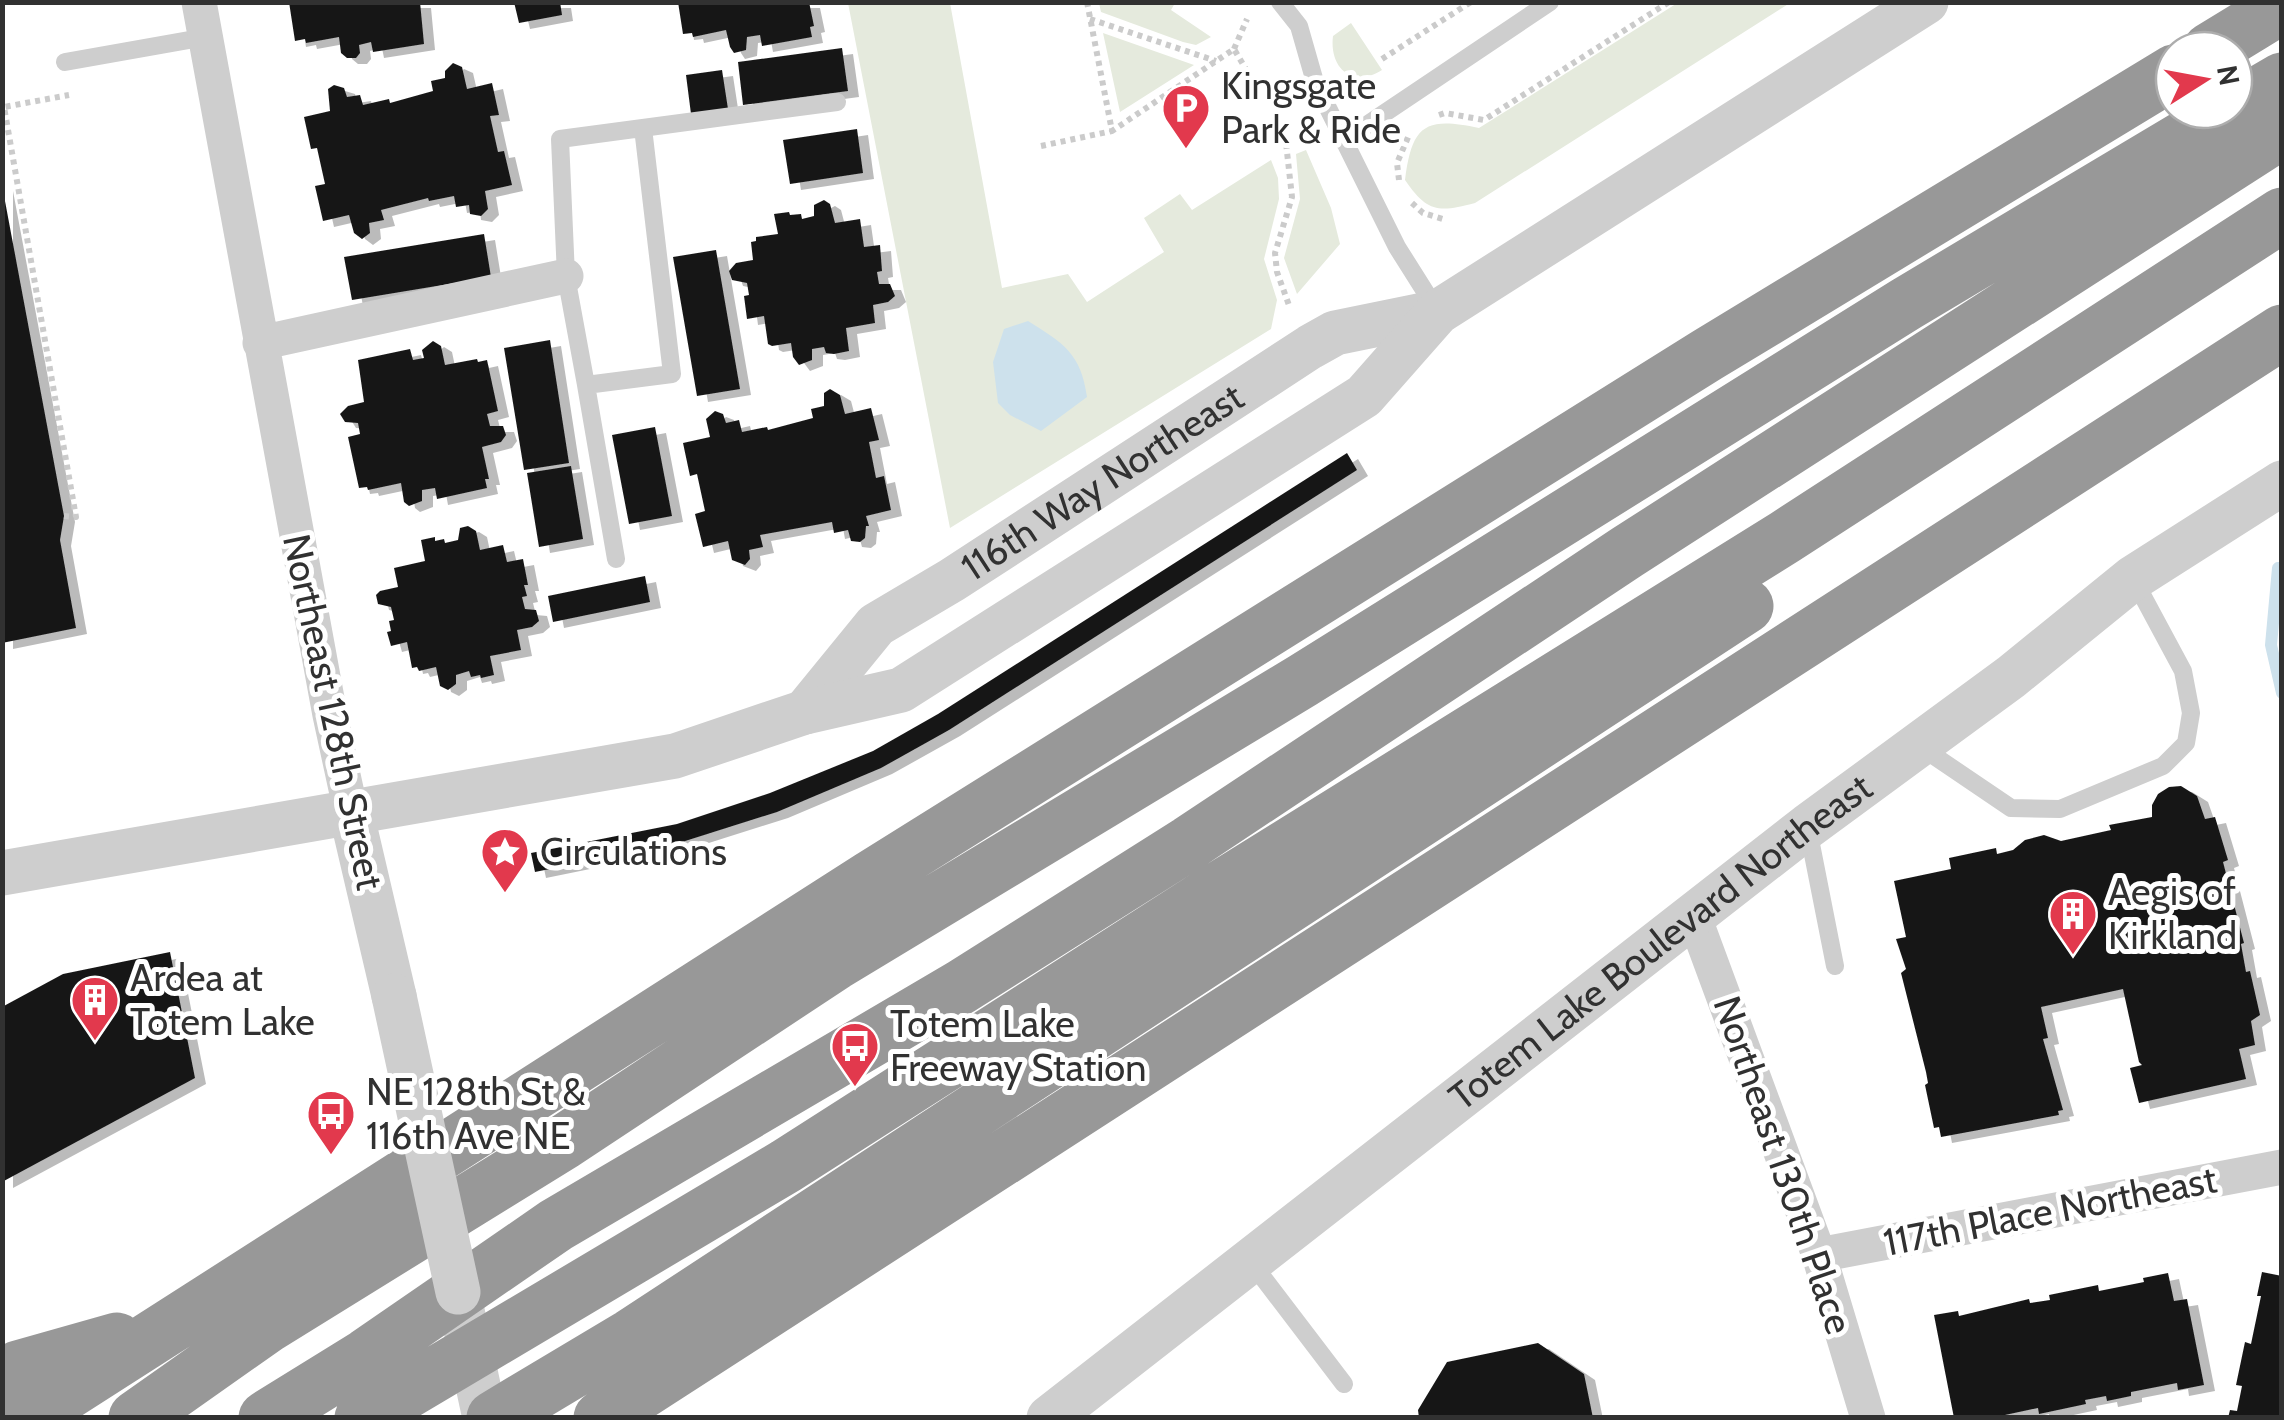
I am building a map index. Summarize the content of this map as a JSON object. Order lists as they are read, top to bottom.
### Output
{
  "streets": {
    "street": [
      "116th Way Northeast",
      "Northeast 128th Street",
      "Totem Lake Boulevard Northeast",
      "Northeast 130th Place",
      "117th Place Northeast"
    ]
  },
  "crossings": [
    ["116th Way Northeast", "Northeast 128th Street"],
    ["Totem Lake Boulevard Northeast", "Northeast 130th Place"],
    ["Northeast 130th Place", "117th Place Northeast"]
  ],
  "places": {
    "parking": ["Kingsgate Park & Ride"],
    "place": ["Circulations"],
    "building": ["Aegis of Kirkland", "Ardea at Totem Lake"],
    "bus stop": ["Totem Lake Freeway Station", "NE 128th St & 116th Ave NE"]
  },
  "north": "right"
}
